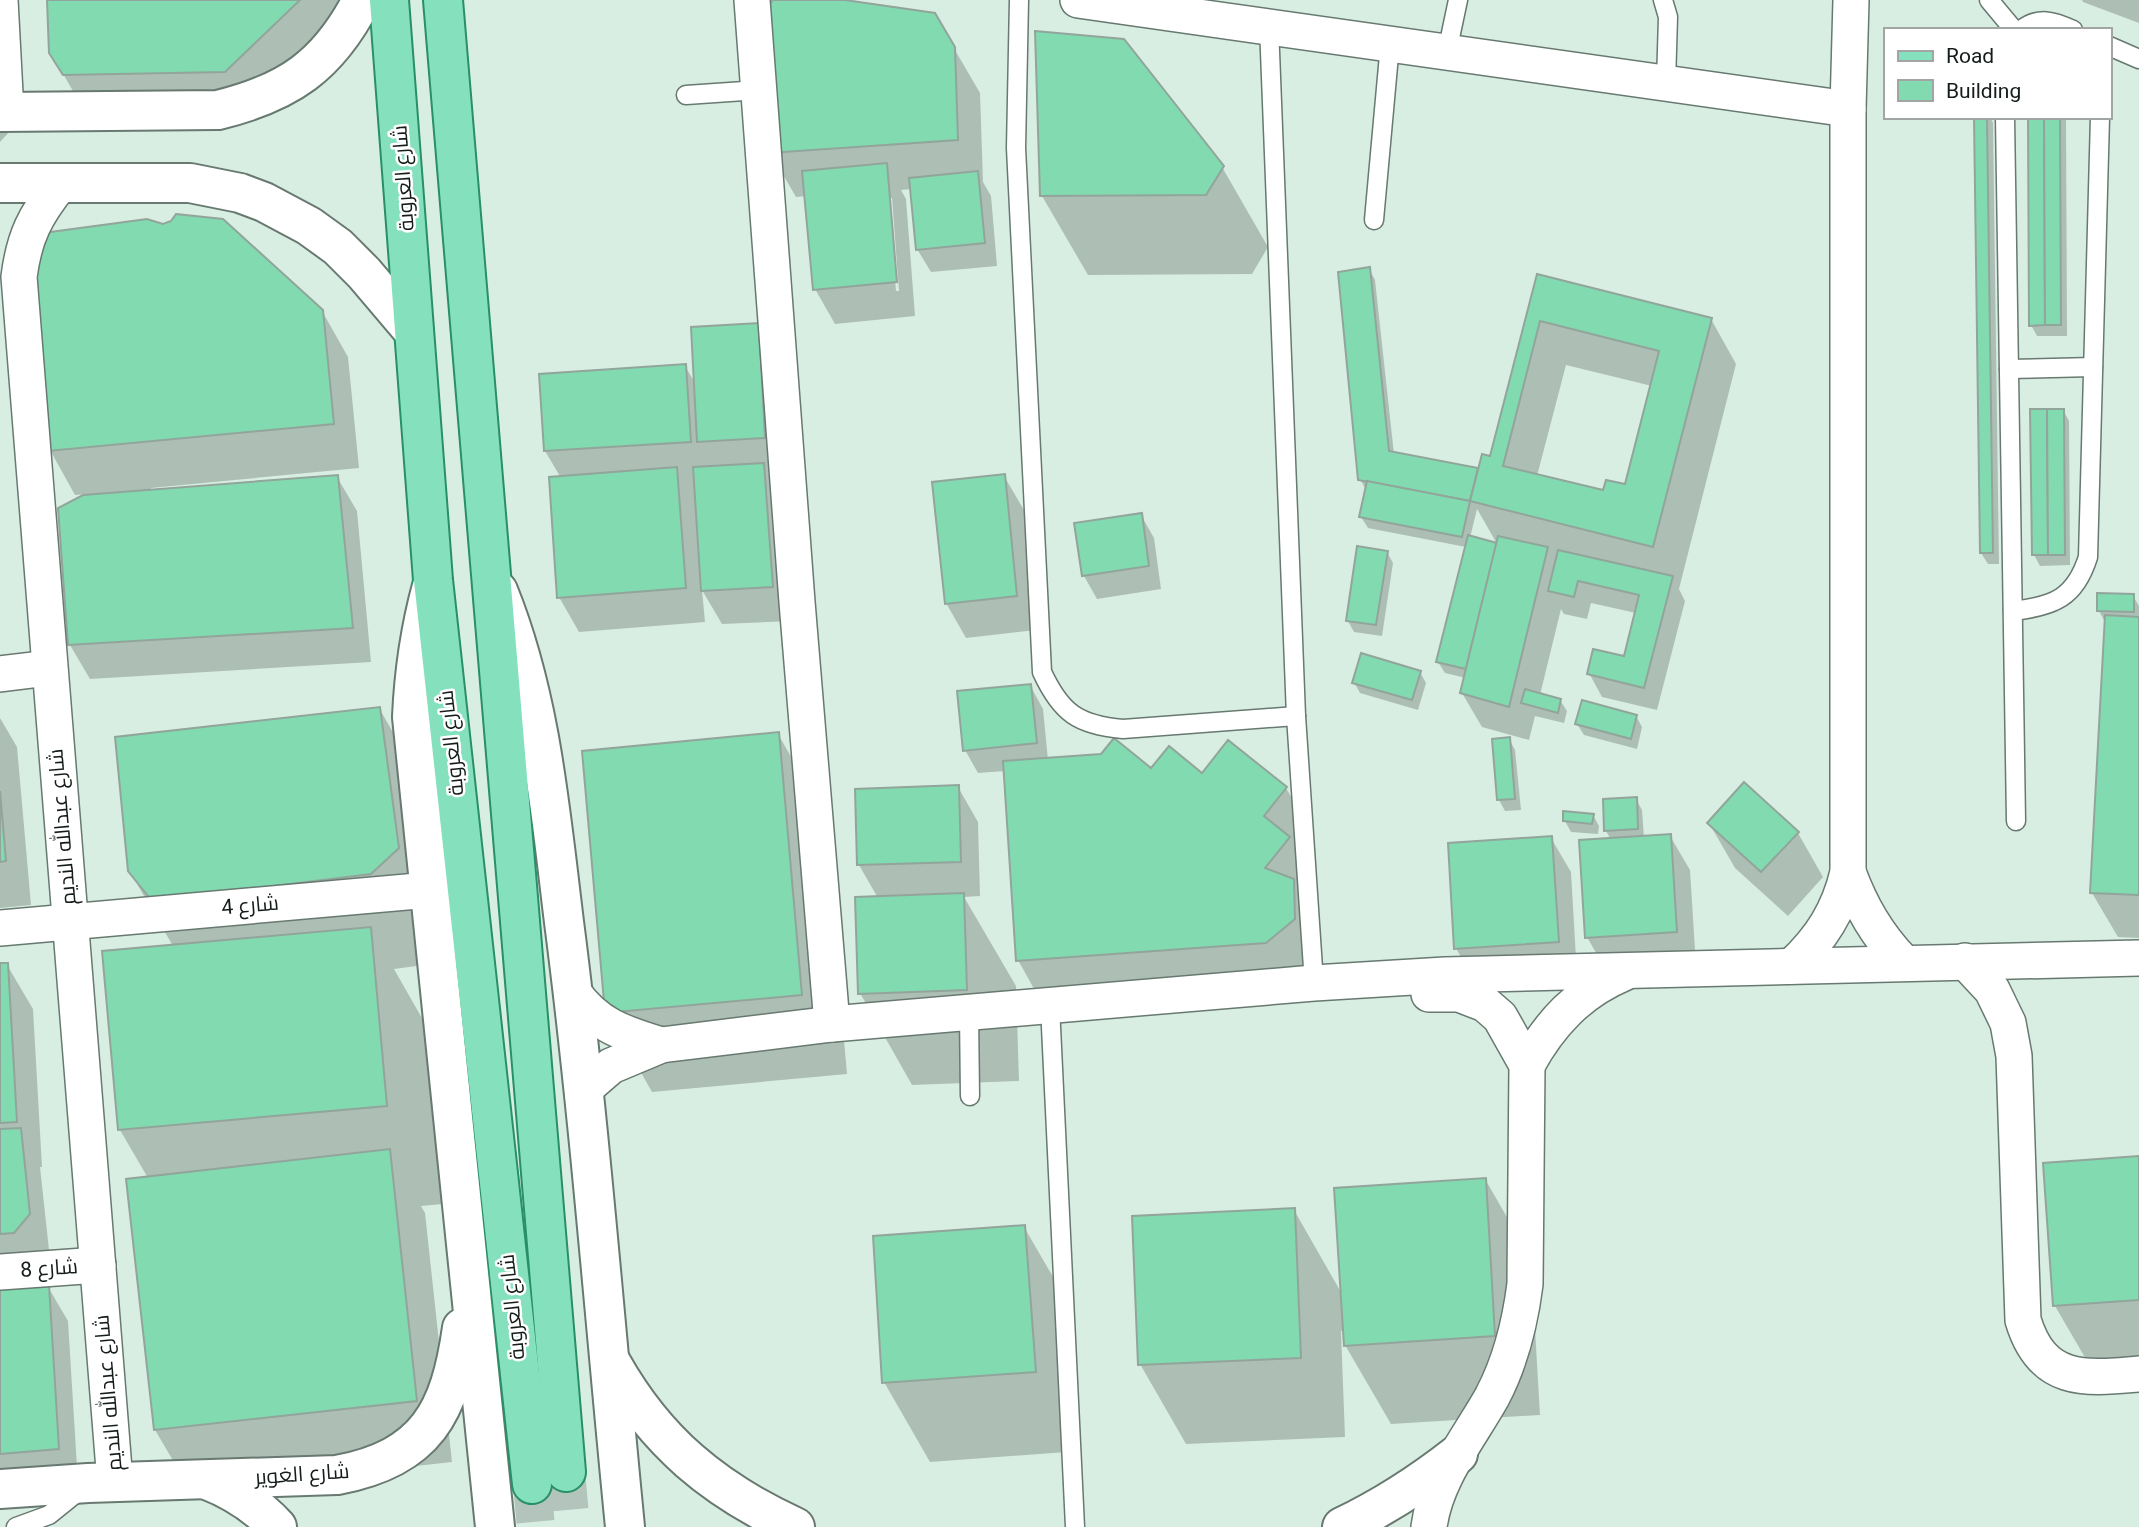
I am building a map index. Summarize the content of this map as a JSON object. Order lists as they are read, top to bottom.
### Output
{
  "streets": {
    "main road": ["شارع العروبة"],
    "street": [
      "شارع عبدالله النديم",
      "شارع 4",
      "شارع 8",
      "شارع الغوير"
    ]
  },
  "crossings": [
    ["شارع عبدالله النديم", "شارع 4"],
    ["شارع عبدالله النديم", "شارع 8"],
    ["شارع عبدالله النديم", "شارع الغوير"]
  ],
  "legend": ["Road", "Building"]
}
